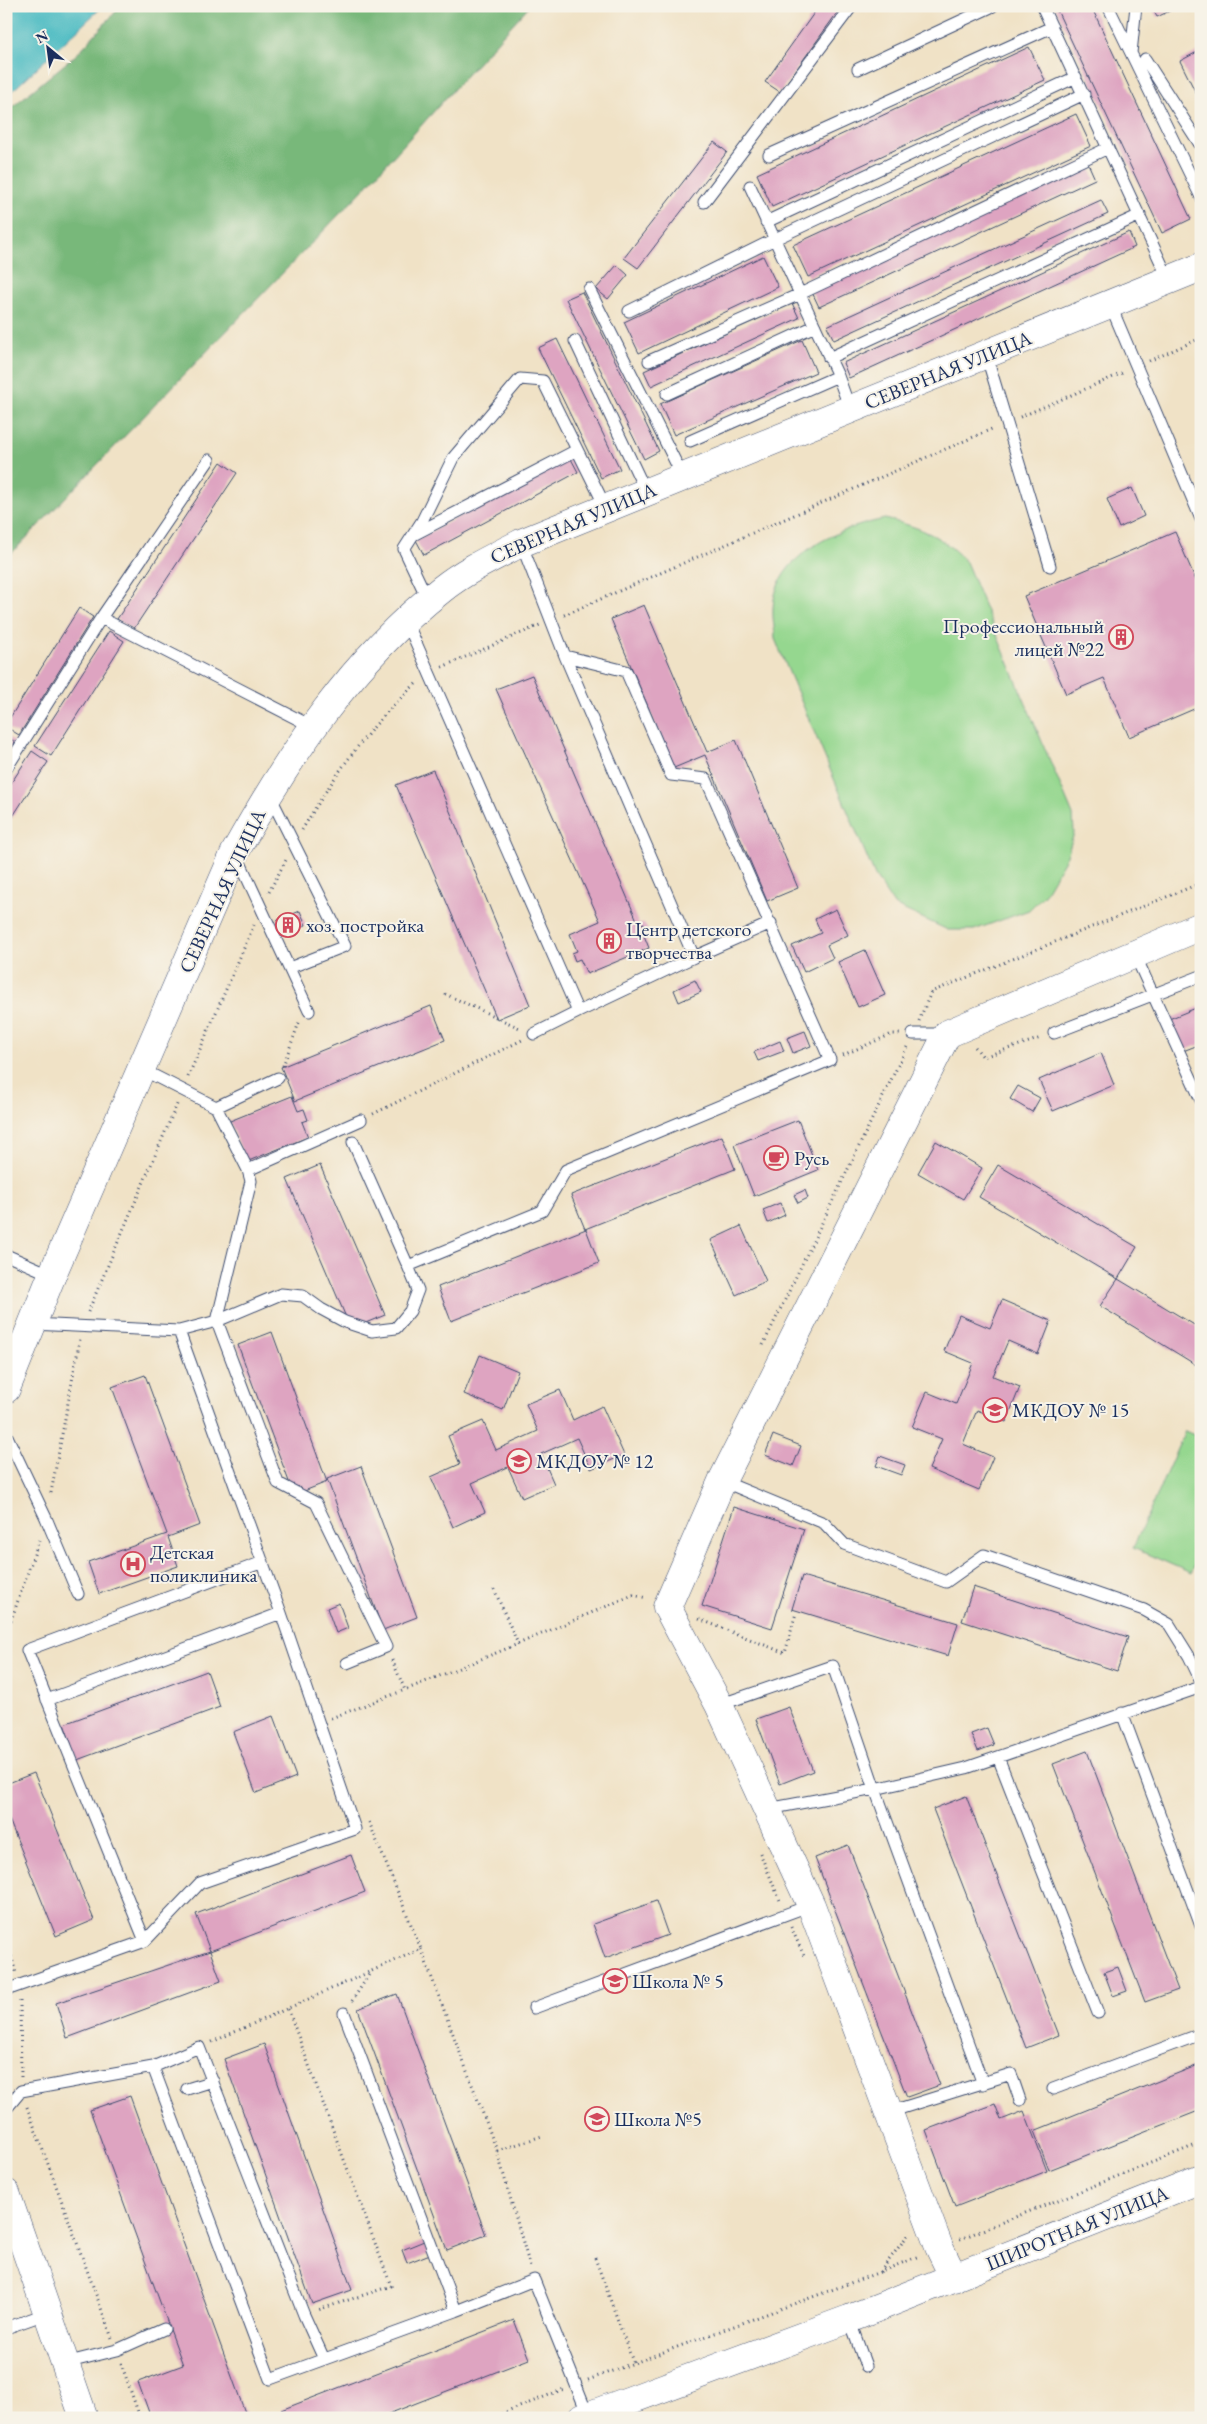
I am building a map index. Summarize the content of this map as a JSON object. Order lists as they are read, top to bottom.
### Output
{
  "streets": {
    "street": ["СЕВЕРНАЯ УЛИЦА", "ШИРОТНАЯ УЛИЦА"]
  },
  "places": {
    "building": ["Профессиональный лицей №22", "хоз. постройка", "Центр детского творчества"],
    "cafe": ["Русь"],
    "school or university": [
      "МКДОУ № 15",
      "МКДОУ № 12",
      "Школа № 5",
      "Школа №5"
    ],
    "hospital": ["Детская поликлиника"]
  },
  "north": "top left"
}
